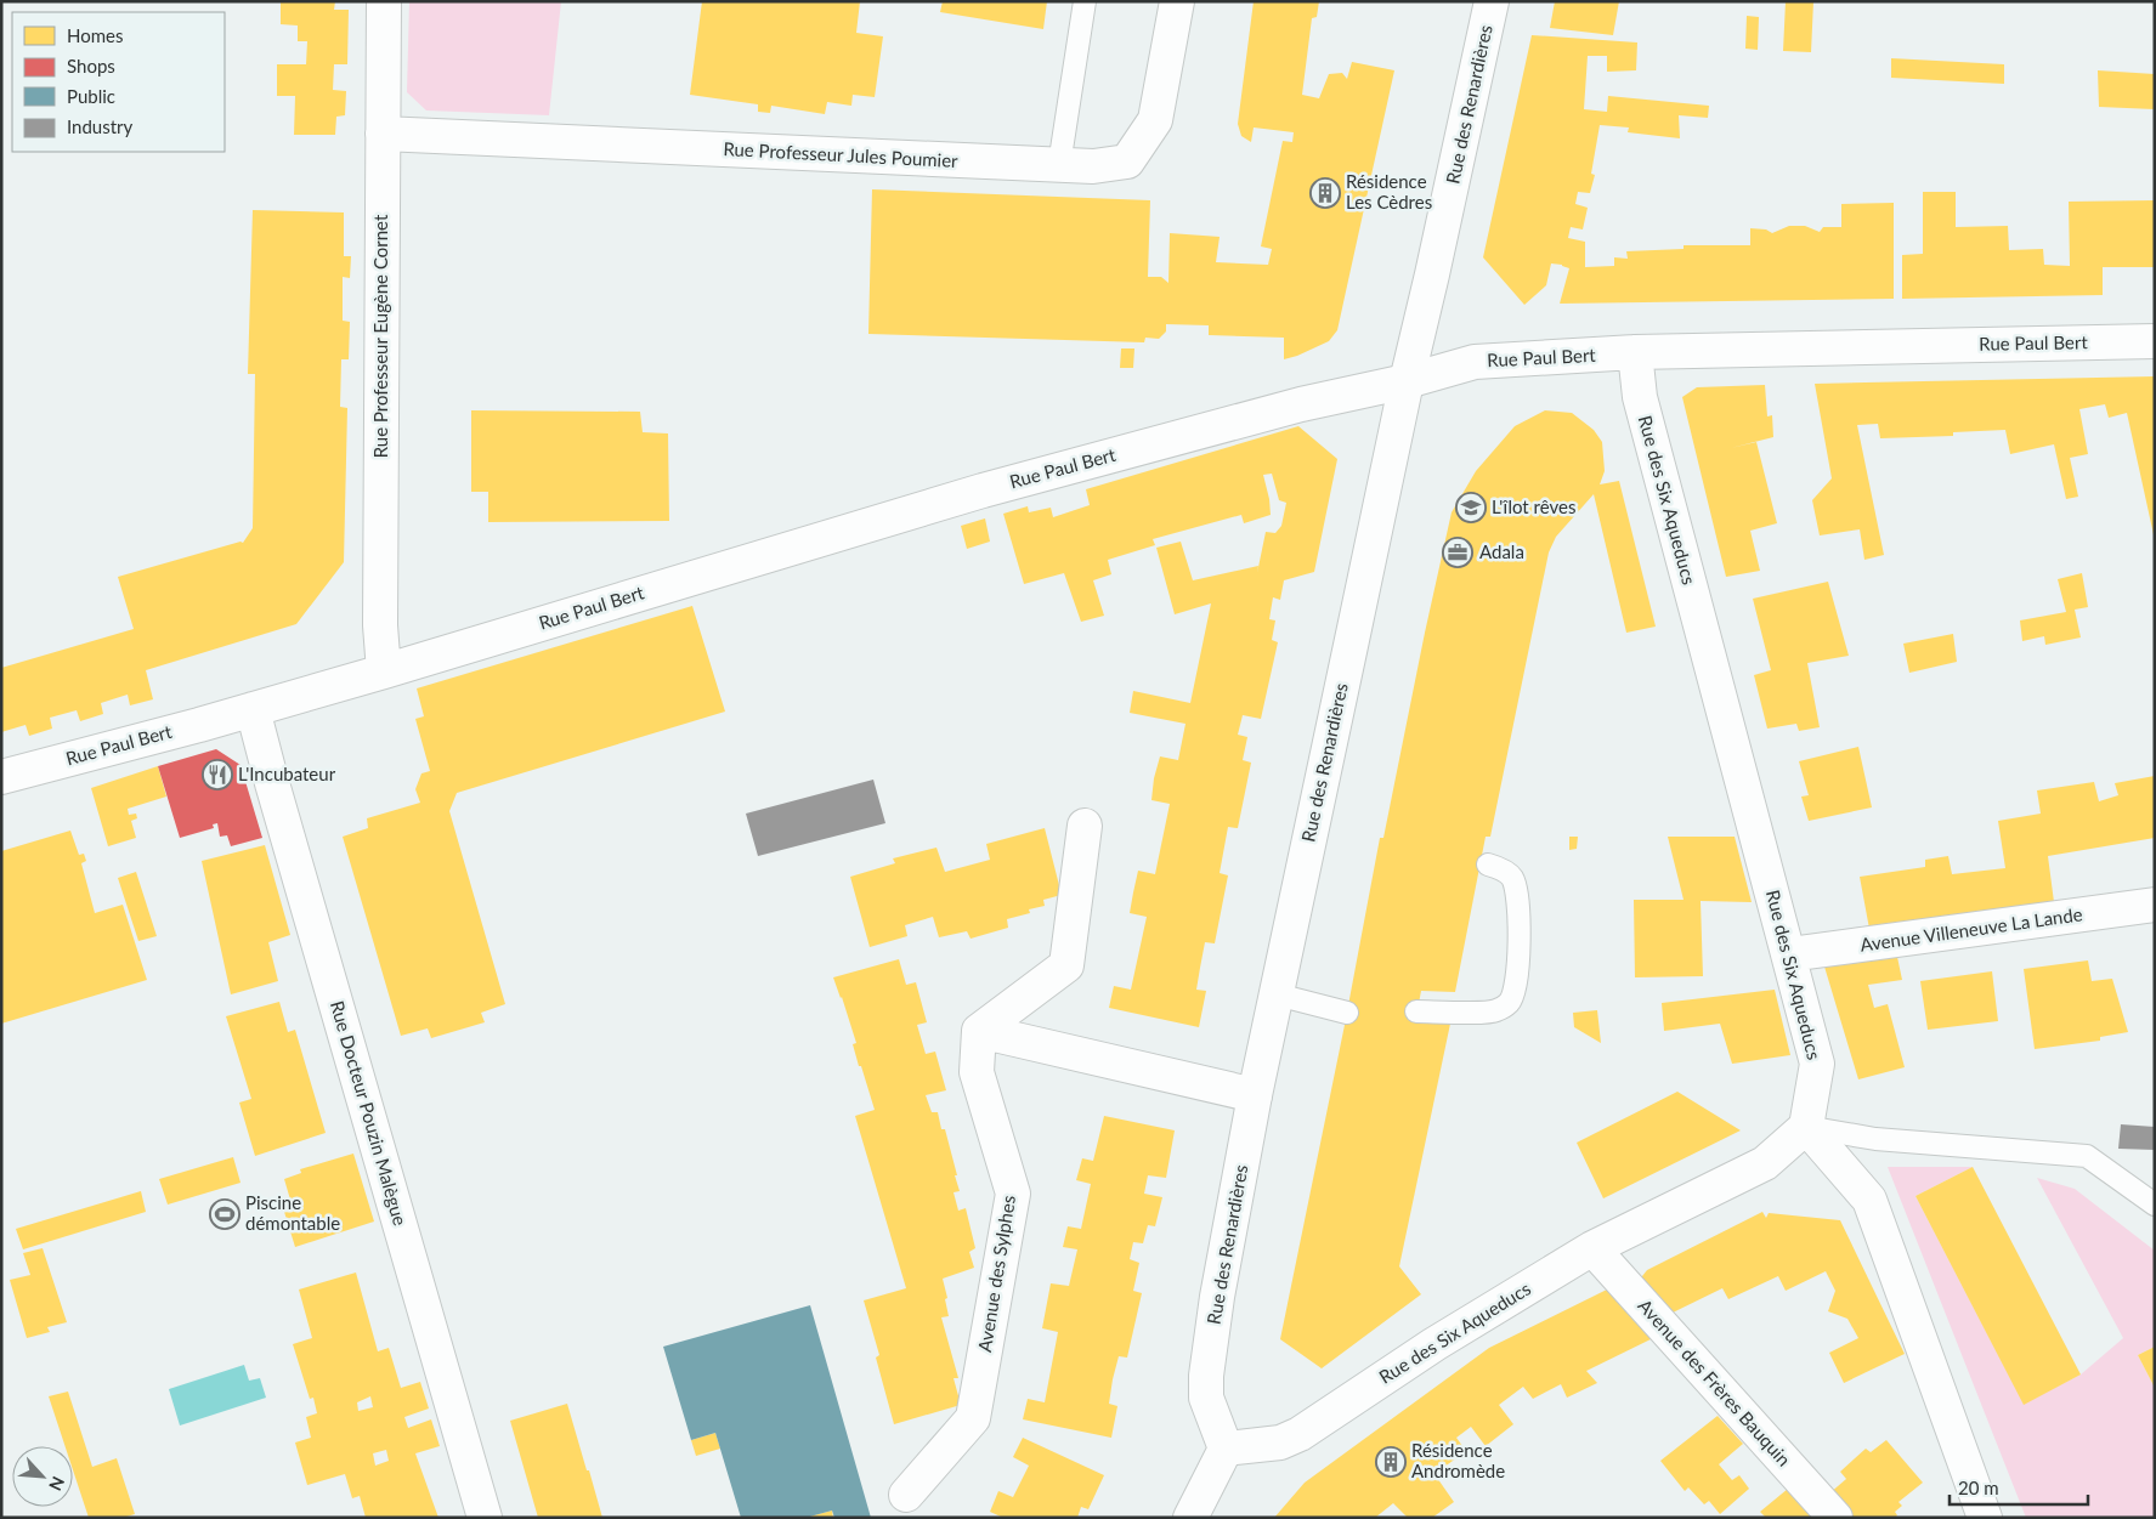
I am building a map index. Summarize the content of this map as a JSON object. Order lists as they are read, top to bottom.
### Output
{
  "streets": {
    "street": [
      "Rue des Renardières",
      "Rue Professeur Jules Poumier",
      "Rue Professeur Eugène Cornet",
      "Rue Paul Bert",
      "Rue des Six Aqueducs",
      "Avenue Villeneuve La Lande",
      "Rue Docteur Pouzin Malègue",
      "Avenue des Sylphes",
      "Avenue des Frères Bauquin"
    ]
  },
  "crossings": [
    ["Rue des Renardières", "Rue Paul Bert"],
    ["Rue des Renardières", "Rue des Six Aqueducs"],
    ["Rue Professeur Jules Poumier", "Rue Professeur Eugène Cornet"],
    ["Rue Professeur Eugène Cornet", "Rue Paul Bert"],
    ["Rue Paul Bert", "Rue des Six Aqueducs"],
    ["Rue Paul Bert", "Rue Docteur Pouzin Malègue"],
    ["Rue des Six Aqueducs", "Avenue Villeneuve La Lande"],
    ["Rue des Six Aqueducs", "Avenue des Frères Bauquin"]
  ],
  "places": {
    "building": ["Résidence Les Cèdres", "Résidence Andromède"],
    "school or university": ["L'îlot rêves"],
    "office": ["Adala"],
    "restaurant": ["L'Incubateur"],
    "sports": ["Piscine démontable"]
  },
  "legend": [
    "Homes",
    "Shops",
    "Public",
    "Industry"
  ],
  "scale_bar": "20 m",
  "north": "bottom right"
}
